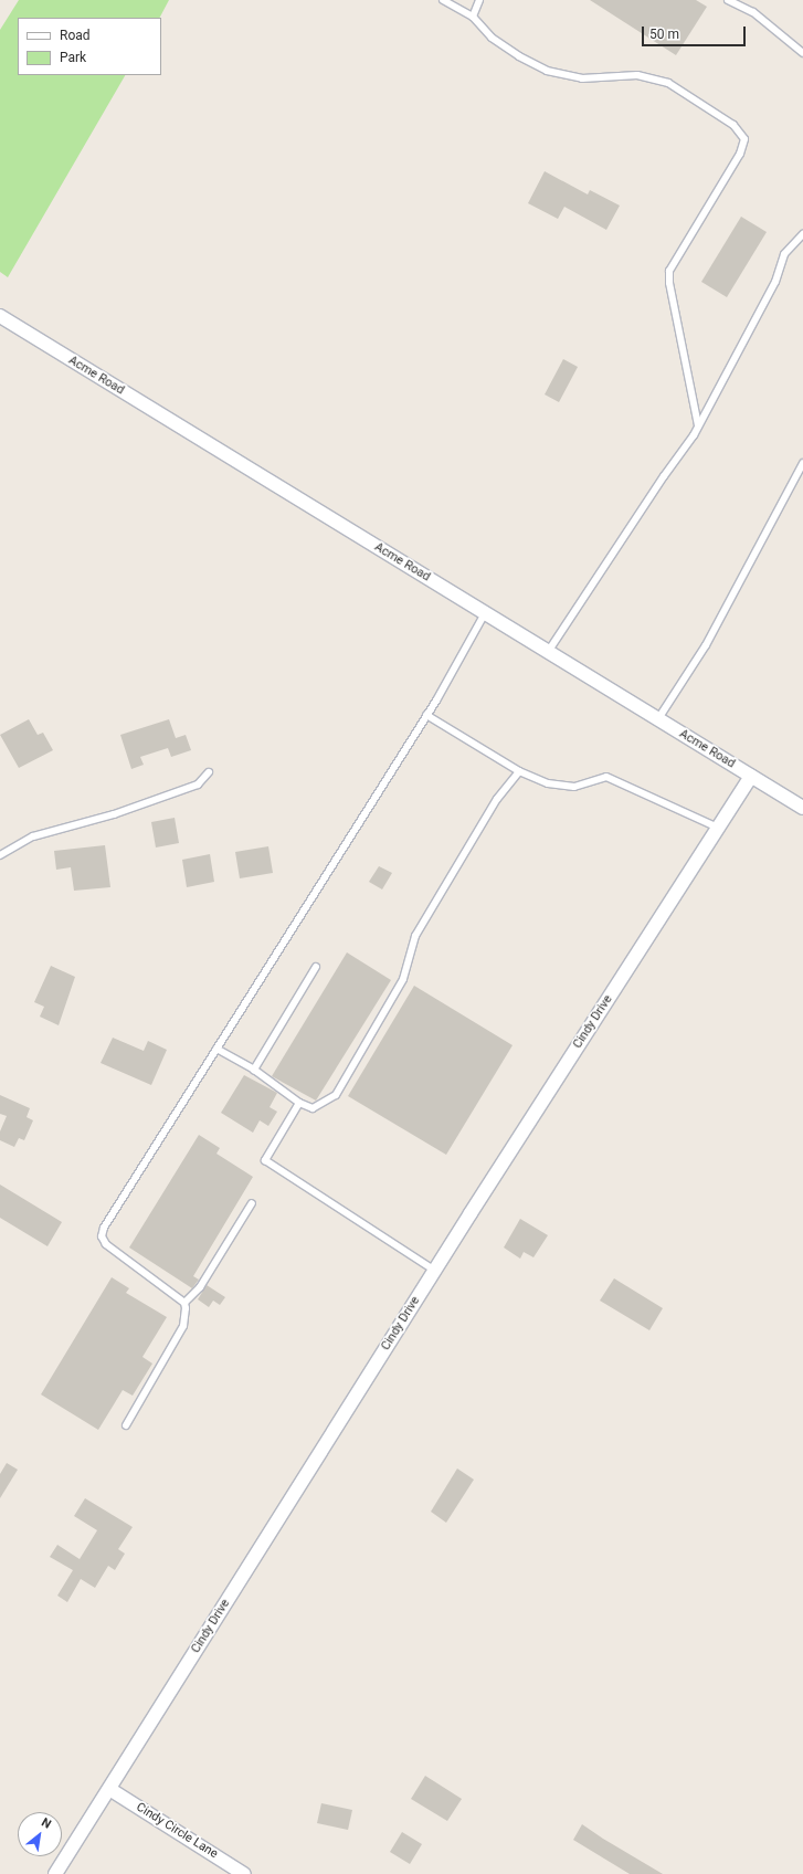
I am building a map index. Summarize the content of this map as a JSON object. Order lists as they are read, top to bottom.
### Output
{
  "streets": {
    "street": ["Acme Road", "Cindy Drive", "Cindy Circle Lane"]
  },
  "crossings": [
    ["Acme Road", "Cindy Drive"],
    ["Cindy Drive", "Cindy Circle Lane"]
  ],
  "legend": ["Road", "Park"],
  "scale_bar": "50 m",
  "north": "top right"
}
